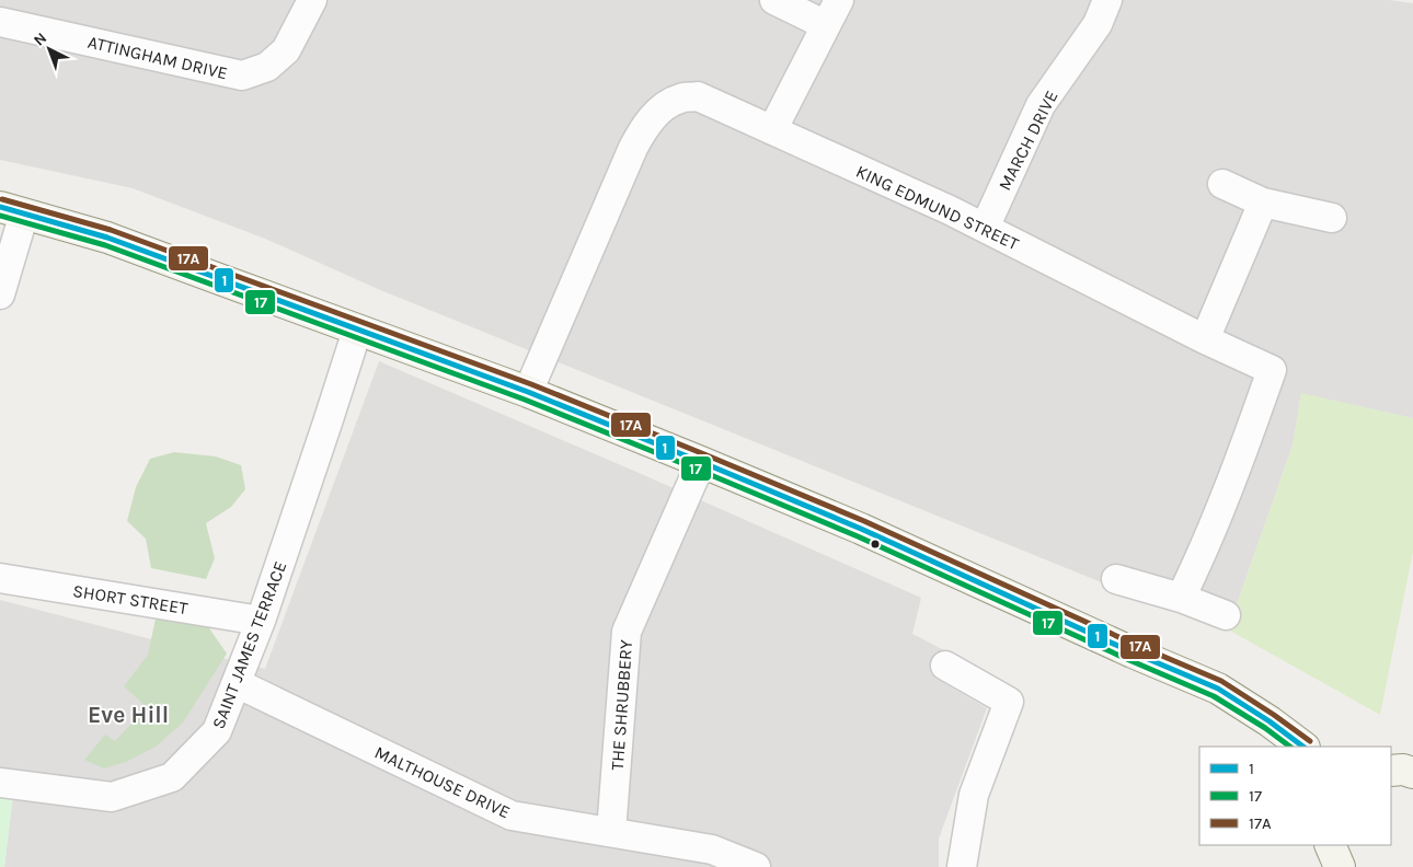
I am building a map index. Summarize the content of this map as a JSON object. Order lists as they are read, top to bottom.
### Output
{
  "streets": {
    "street": [
      "ATTINGHAM DRIVE",
      "MARCH DRIVE",
      "KING EDMUND STREET",
      "SHORT STREET",
      "SAINT JAMES TERRACE",
      "THE SHRUBBERY",
      "MALTHOUSE DRIVE"
    ]
  },
  "crossings": [
    ["MARCH DRIVE", "KING EDMUND STREET"],
    ["SHORT STREET", "SAINT JAMES TERRACE"],
    ["SAINT JAMES TERRACE", "MALTHOUSE DRIVE"],
    ["THE SHRUBBERY", "MALTHOUSE DRIVE"]
  ],
  "districts": ["Eve Hill"],
  "lines": ["transit line 17A", "transit line 1", "transit line 17"],
  "legend": ["1", "17", "17A"],
  "north": "top left"
}
